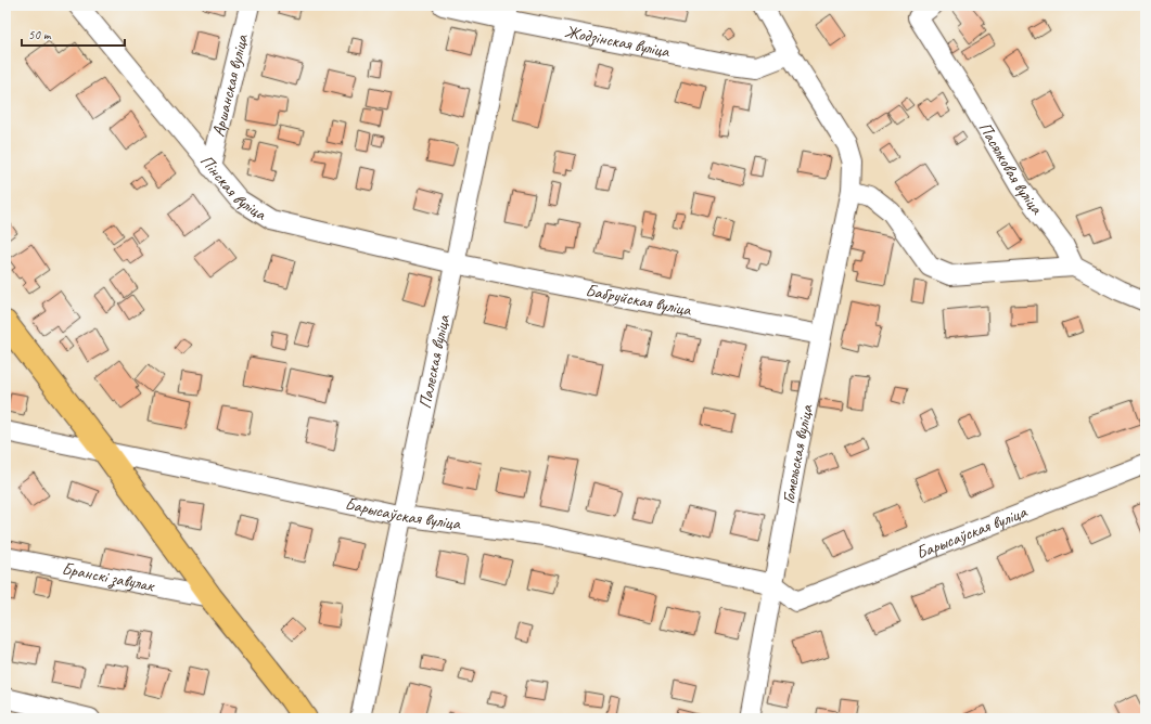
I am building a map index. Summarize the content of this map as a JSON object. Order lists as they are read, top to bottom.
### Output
{
  "streets": {
    "street": [
      "Жодзінская вуліца",
      "Аршанская вуліца",
      "Пасялковая вуліца",
      "Пінская вуліца",
      "Бабруйская вуліца",
      "Палеская вуліца",
      "Гомельская вуліца",
      "Барысаўская вуліца",
      "Бранскі завулак"
    ]
  },
  "crossings": [
    ["Жодзінская вуліца", "Палеская вуліца"],
    ["Жодзінская вуліца", "Гомельская вуліца"],
    ["Аршанская вуліца", "Пінская вуліца"],
    ["Пінская вуліца", "Бабруйская вуліца"],
    ["Пінская вуліца", "Палеская вуліца"],
    ["Бабруйская вуліца", "Палеская вуліца"],
    ["Бабруйская вуліца", "Гомельская вуліца"],
    ["Палеская вуліца", "Барысаўская вуліца"],
    ["Гомельская вуліца", "Барысаўская вуліца"]
  ],
  "scale_bar": "50 m"
}
